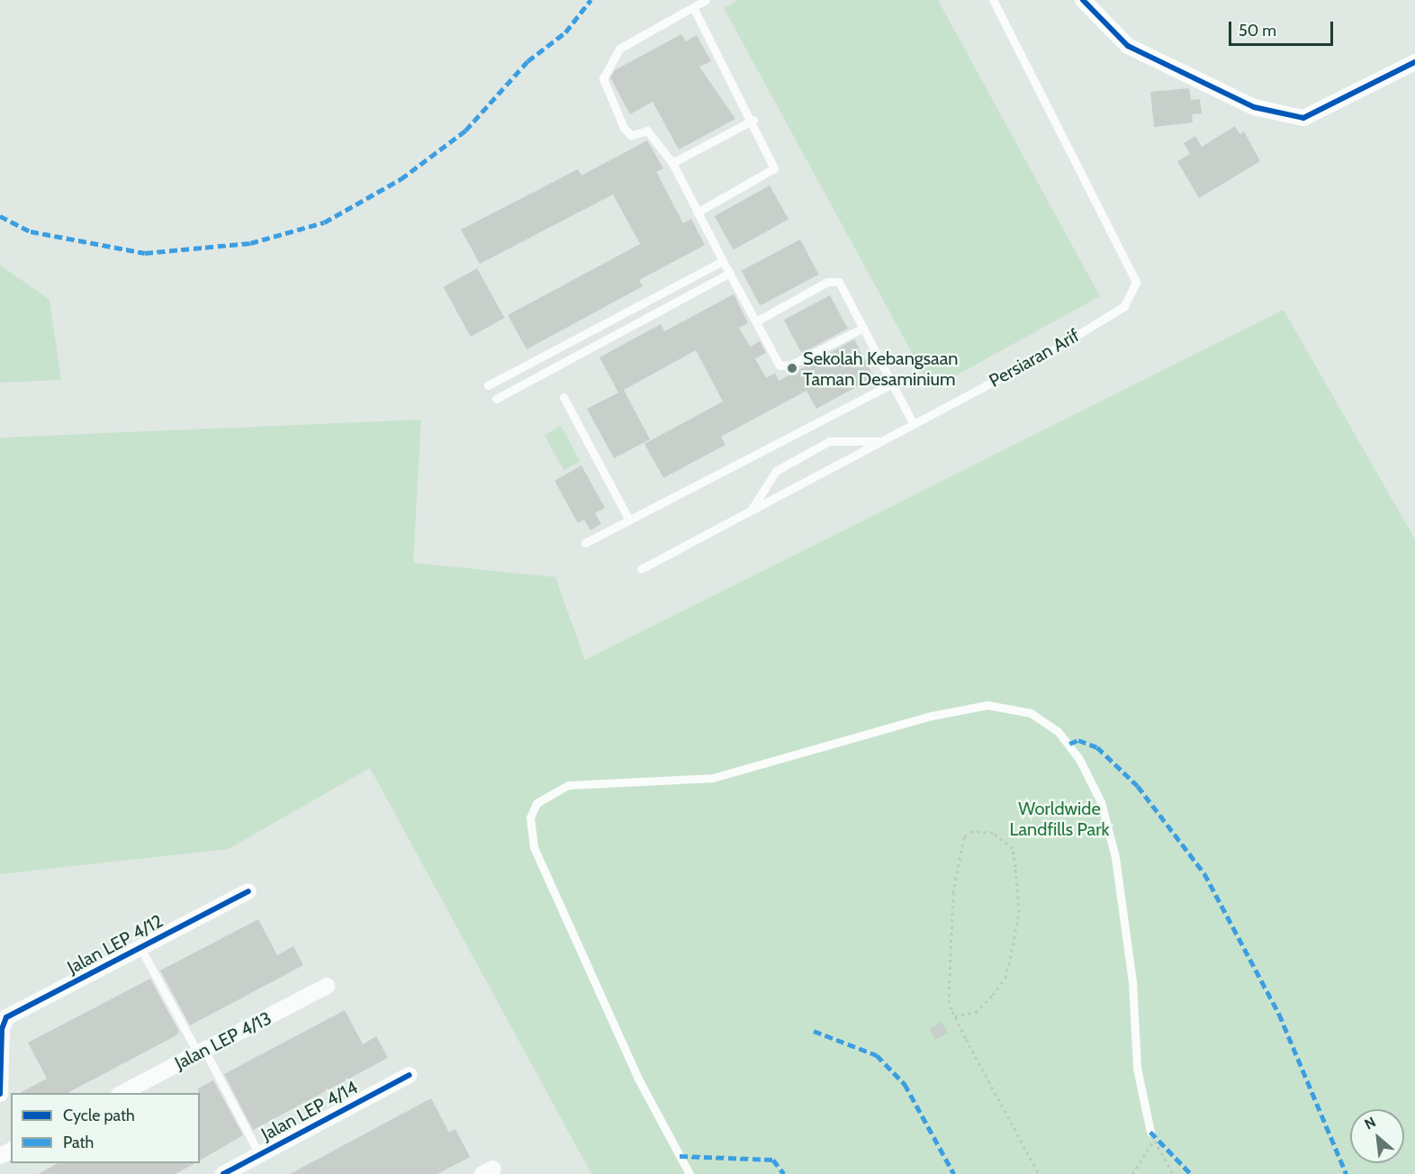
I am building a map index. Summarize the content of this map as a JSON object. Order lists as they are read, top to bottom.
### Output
{
  "streets": {
    "street": ["Jalan LEP 4/12", "Jalan LEP 4/13", "Jalan LEP 4/14"],
    "lane": ["Persiaran Arif"]
  },
  "parks": ["Worldwide Landfills Park"],
  "places": ["Sekolah Kebangsaan Taman Desaminium"],
  "legend": ["Cycle path", "Path"],
  "scale_bar": "50 m",
  "north": "top left"
}
